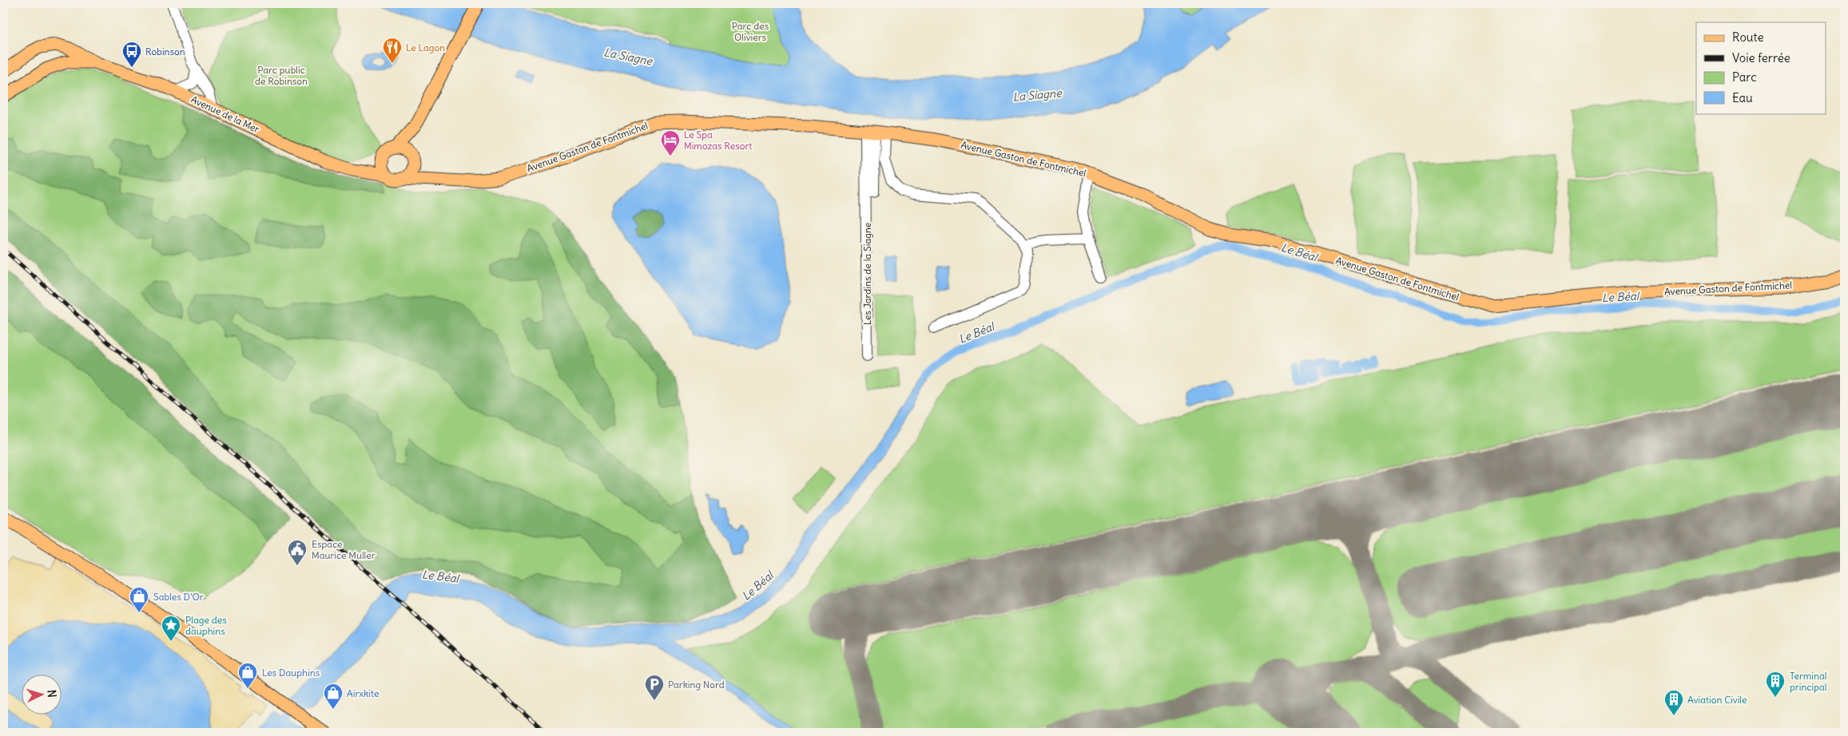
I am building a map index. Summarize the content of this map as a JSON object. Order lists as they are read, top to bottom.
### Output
{
  "streets": {
    "main road": ["Avenue de la Mer", "Avenue Gaston de Fontmichel"],
    "street": ["Les Jardins de la Siagne"]
  },
  "crossings": [
    ["Avenue de la Mer", "Avenue Gaston de Fontmichel"],
    ["Avenue Gaston de Fontmichel", "Les Jardins de la Siagne"]
  ],
  "water": ["La Siagne", "Le Béal"],
  "parks": ["Parc des Oliviers", "Parc public de Robinson"],
  "places": {
    "restaurant": ["Le Lagon"],
    "bus stop": ["Robinson"],
    "hotel": ["Le Spa Mimozas Resort"],
    "public building": ["Espace Maurice Muller"],
    "shop": ["Sables D'Or", "Les Dauphins", "Airxkite"],
    "place": ["Plage des dauphins"],
    "building": ["Terminal principal", "Aviation Civile"],
    "parking": ["Parking Nord"]
  },
  "legend": [
    "Route",
    "Voie ferrée",
    "Parc",
    "Eau"
  ],
  "north": "right"
}
